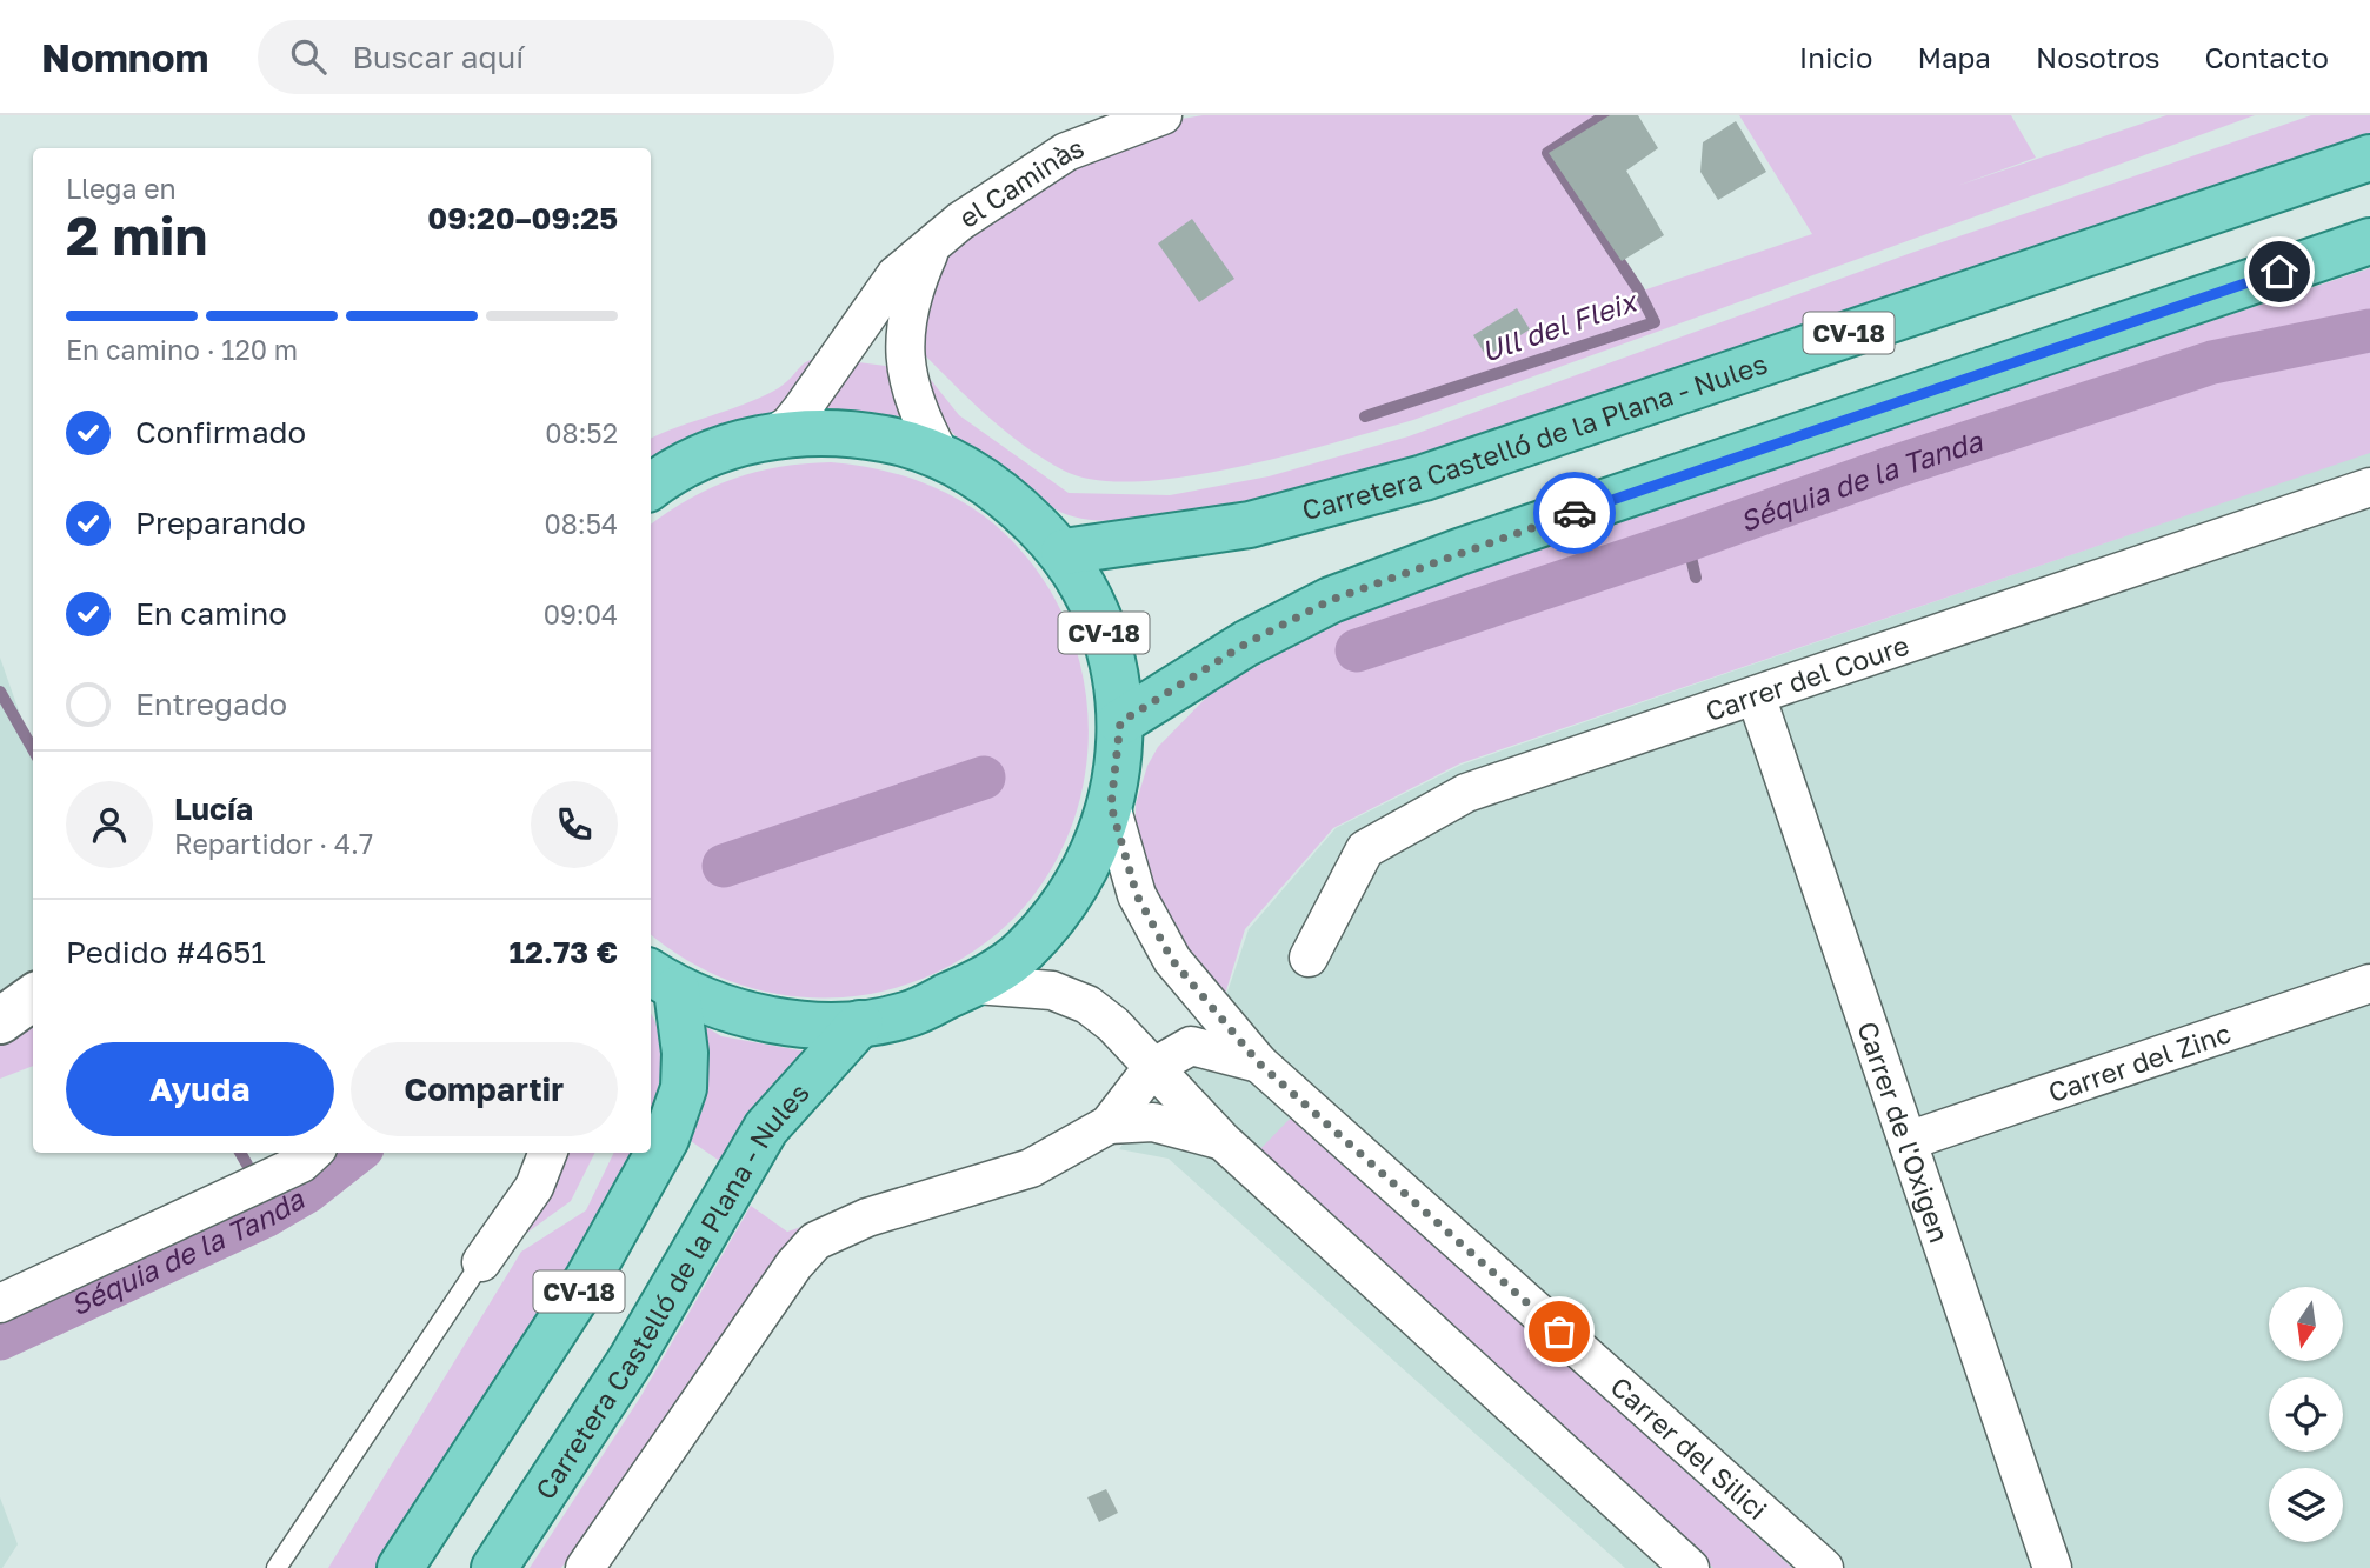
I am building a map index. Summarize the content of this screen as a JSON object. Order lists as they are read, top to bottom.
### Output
{
  "streets": {
    "main road": ["CV-18", "Carretera Castelló de la Plana - Nules"],
    "street": [
      "el Caminàs",
      "Carrer del Coure",
      "Carrer del Zinc",
      "Carrer de l'Oxigen",
      "Carrer del Silici"
    ]
  },
  "crossings": [
    ["el Caminàs", "CV-18"],
    ["CV-18", "Carretera Castelló de la Plana - Nules"],
    ["CV-18", "Carrer del Silici"],
    ["Carrer del Coure", "Carrer de l'Oxigen"],
    ["Carrer del Zinc", "Carrer de l'Oxigen"]
  ],
  "water": ["Ull del Fleix", "Séquia de la Tanda"],
  "north": "bottom",
  "page": {
    "header": "Nomnom",
    "search": "Buscar aquí",
    "nav": [
      "Inicio",
      "Mapa",
      "Nosotros",
      "Contacto"
    ],
    "heading": ["2 min", "Llega en", "09:20–09:25"],
    "panel": [
      "Lucía",
      "Repartidor · 4.7",
      "Pedido #4651",
      "12.73 €"
    ],
    "bar": "En camino · 120 m",
    "list": [
      ["Confirmado", "08:52"],
      ["Preparando", "08:54"],
      ["En camino", "09:04"],
      "Entregado"
    ],
    "buttons": ["Ayuda", "Compartir"]
  }
}
